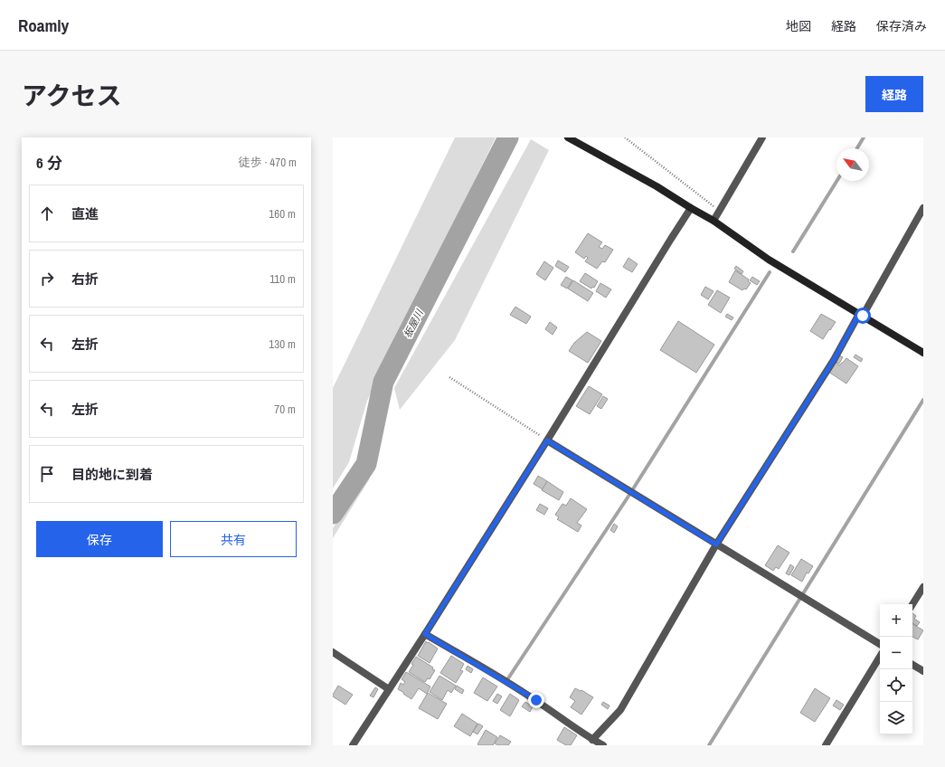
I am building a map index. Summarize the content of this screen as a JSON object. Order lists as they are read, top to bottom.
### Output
{
  "water": ["板屋川"],
  "north": "top left",
  "page": {
    "header": "Roamly",
    "nav": ["地図", "経路", "保存済み"],
    "title": "アクセス",
    "buttons": [
      "経路",
      ["保存", "共有"]
    ],
    "heading": ["6 分", "徒歩 · 470 m"],
    "list": [
      ["直進", "160 m"],
      ["右折", "110 m"],
      ["左折", "130 m"],
      ["左折", "70 m"],
      "目的地に到着"
    ],
    "map_buttons": ["+", "−"]
  }
}
